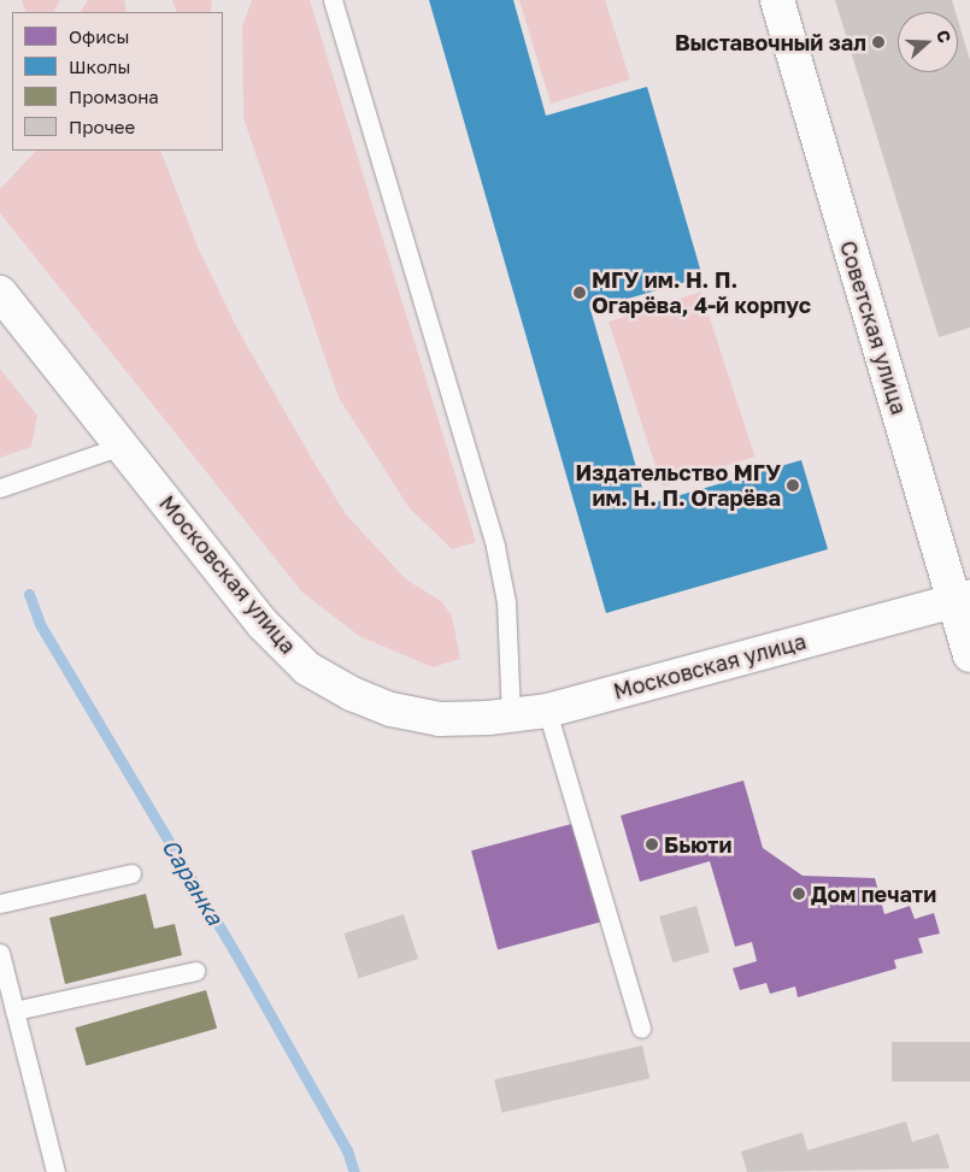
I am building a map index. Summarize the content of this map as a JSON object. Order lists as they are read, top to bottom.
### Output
{
  "streets": {
    "street": ["Советская улица", "Московская улица"]
  },
  "crossings": [
    ["Советская улица", "Московская улица"]
  ],
  "water": ["Саранка"],
  "places": [
    "Выставочный зал",
    "МГУ им. Н. П. Огарёва, 4-й корпус",
    "Издательство МГУ им. Н. П. Огарёва",
    "Бьюти",
    "Дом печати"
  ],
  "legend": [
    "Офисы",
    "Школы",
    "Промзона",
    "Прочее"
  ],
  "north": "right"
}
